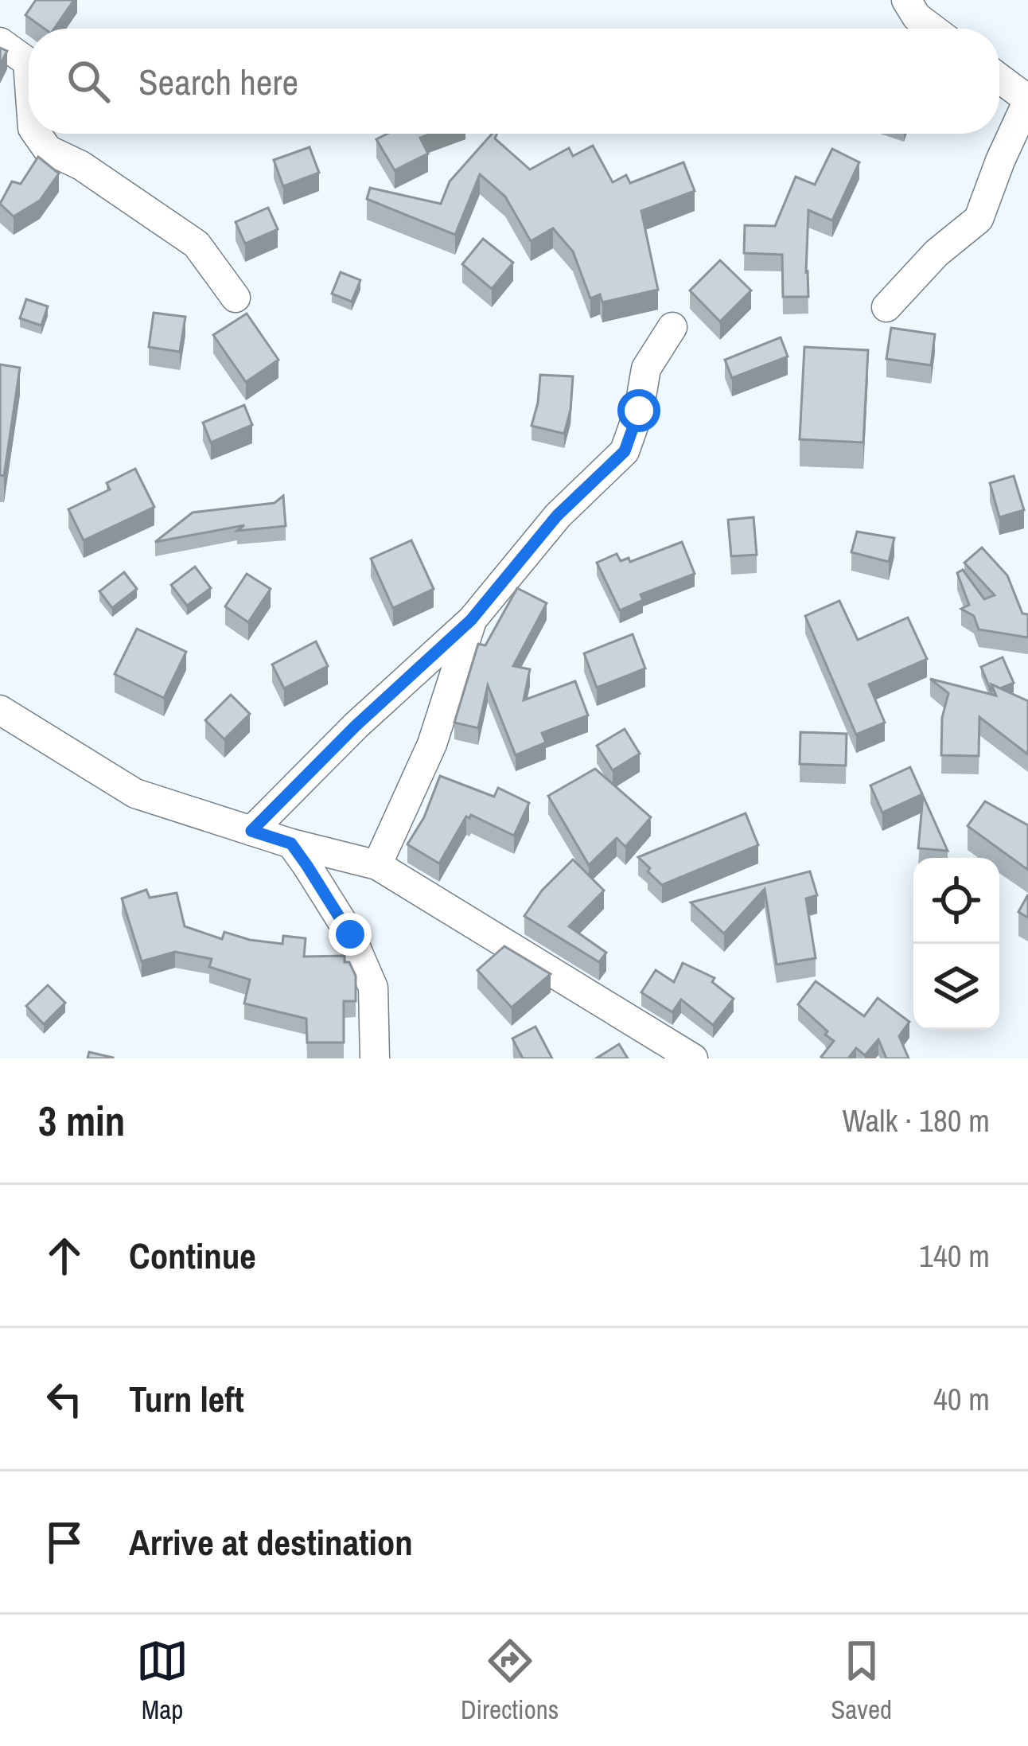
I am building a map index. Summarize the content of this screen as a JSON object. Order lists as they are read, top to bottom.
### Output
{
  "page": {
    "search": "Search here",
    "heading": ["3 min", "Walk · 180 m"],
    "list": [
      ["Continue", "140 m"],
      ["Turn left", "40 m"],
      "Arrive at destination"
    ],
    "nav": ["Map", "Directions", "Saved"]
  }
}
